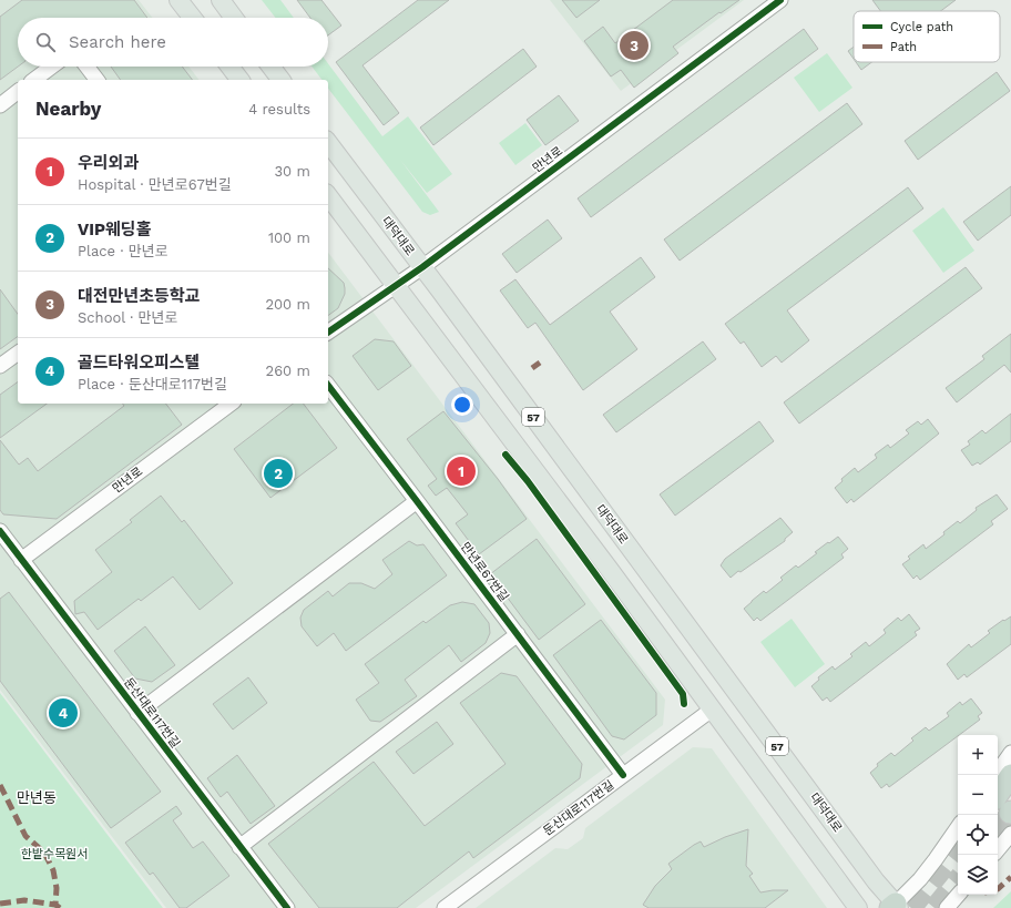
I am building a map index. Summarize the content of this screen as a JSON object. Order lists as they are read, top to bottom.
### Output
{
  "streets": {
    "main road": ["대덕대로", "57"],
    "street": ["만년로", "만년로67번길", "둔산대로117번길"]
  },
  "crossings": [
    ["만년로", "대덕대로"],
    ["만년로", "57"],
    ["만년로", "둔산대로117번길"],
    ["57", "둔산대로117번길"],
    ["만년로67번길", "둔산대로117번길"]
  ],
  "districts": ["만년동"],
  "parks": ["한밭수목원서"],
  "legend": ["Cycle path", "Path"],
  "page": {
    "search": "Search here",
    "pins": [
      "3",
      "1",
      "2",
      "4"
    ],
    "heading": ["Nearby", "4 results"],
    "list": [
      {
        "mark": "1",
        "name": "우리외과",
        "note": "Hospital · 만년로67번길",
        "value": "30 m"
      },
      {
        "mark": "2",
        "name": "VIP웨딩홀",
        "note": "Place · 만년로",
        "value": "100 m"
      },
      {
        "mark": "3",
        "name": "대전만년초등학교",
        "note": "School · 만년로",
        "value": "200 m"
      },
      {
        "mark": "4",
        "name": "골드타워오피스텔",
        "note": "Place · 둔산대로117번길",
        "value": "260 m"
      }
    ],
    "map_buttons": ["+", "−"]
  }
}
